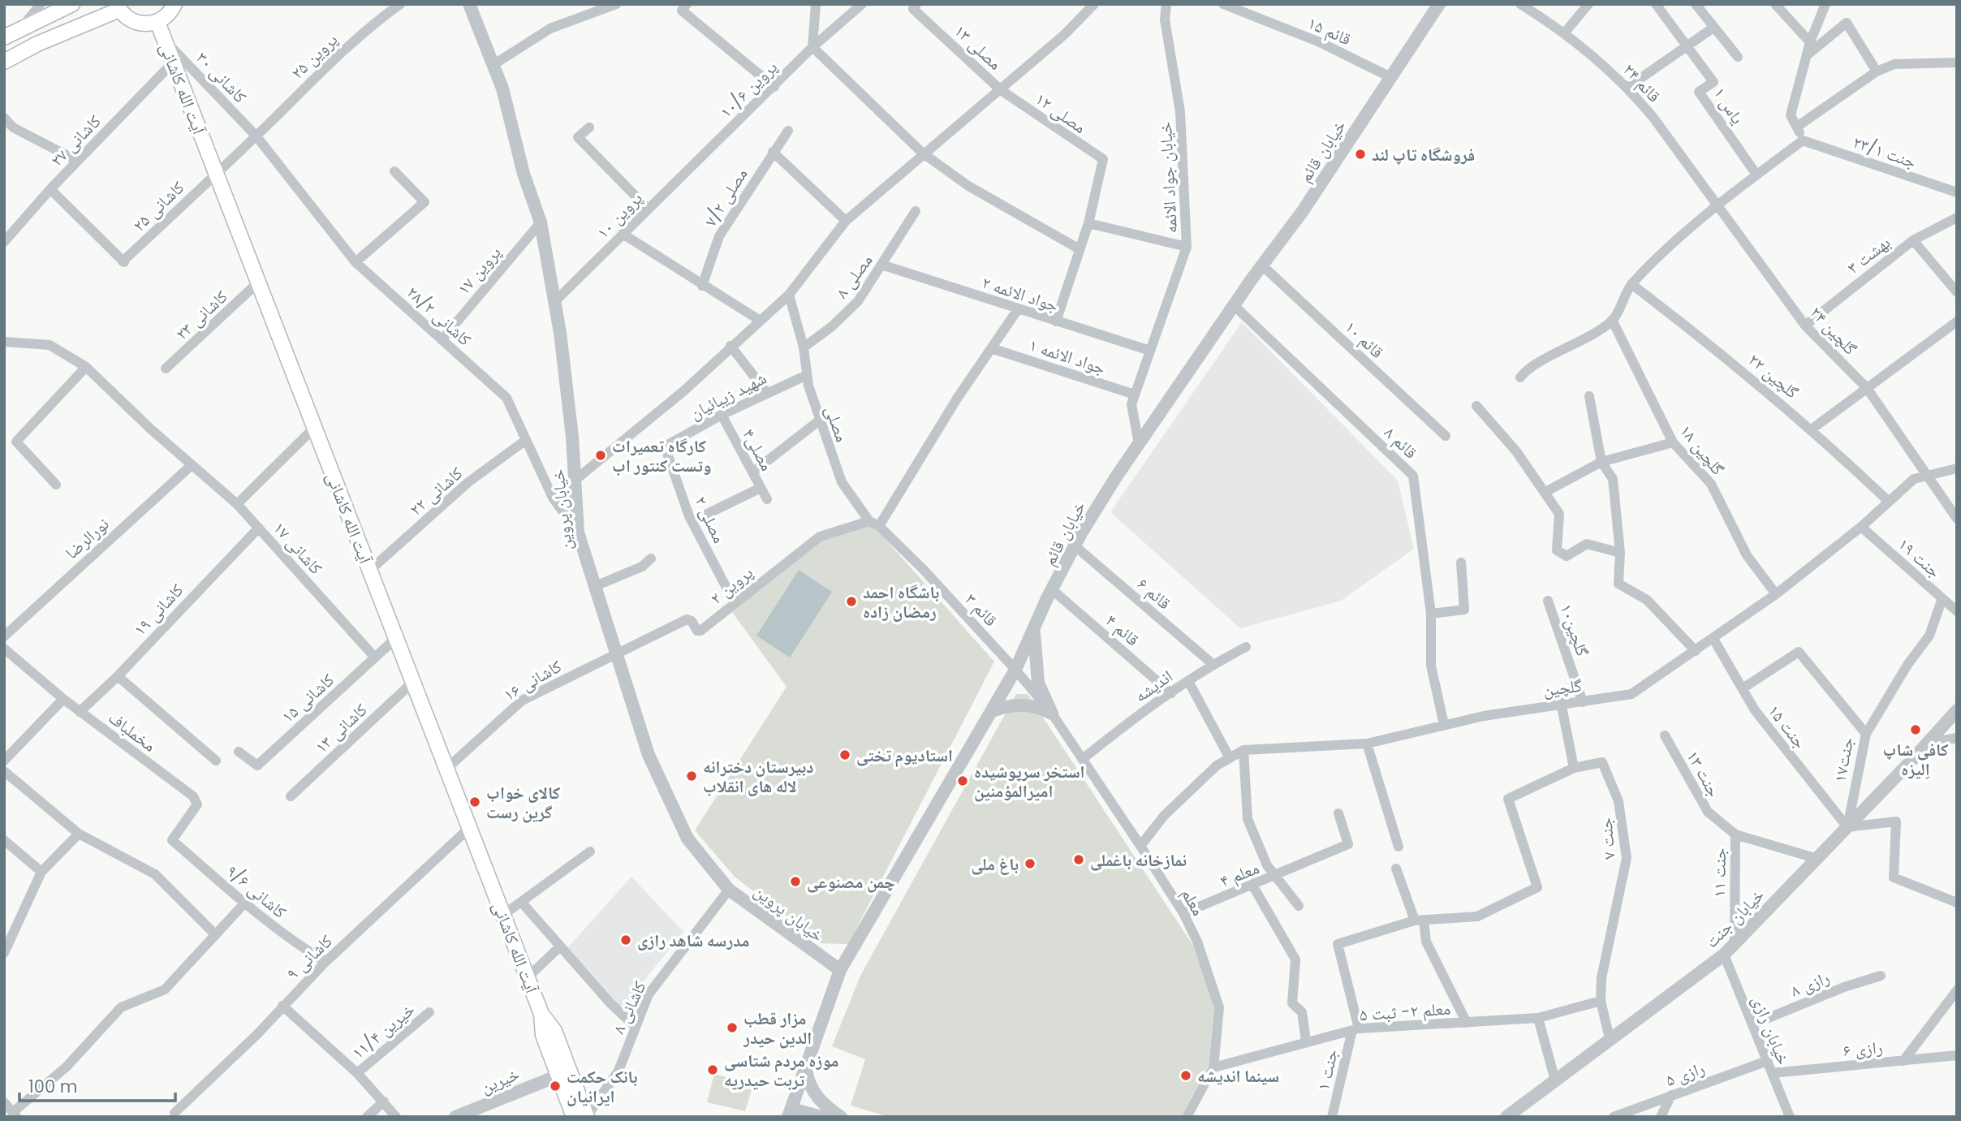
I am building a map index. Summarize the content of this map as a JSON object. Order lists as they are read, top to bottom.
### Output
{
  "streets": {
    "main road": ["آیت الله کاشانی"],
    "street": [
      "قائم ۱۵",
      "مصلی ۱۳",
      "پروین ۲۵",
      "کاشانی ۳۰",
      "قائم ۲۴",
      "پروین ۱۰/۶",
      "یاس ۱",
      "مصلی ۱۲",
      "کاشانی ۲۷",
      "خیابان قائم",
      "جنت ۲۳/۱",
      "خیابان جواد الائمه",
      "مصلی ۷/۲",
      "کاشانی ۲۵",
      "پروین ۱۰",
      "بهشت ۳",
      "پروین ۱۷",
      "مصلی ۸",
      "جواد الائمه ۲",
      "کاشانی ۲۳",
      "کاشانی ۲۸/۲",
      "گلچین ۲۴",
      "قائم ۱۰",
      "جواد الائمه ۱",
      "گلچین ۲۲",
      "شهید زیبائیان",
      "مصلی",
      "قائم ۸",
      "مصلی۴",
      "گلچین ۱۸",
      "کاشانی ۲۲",
      "خیابان پروین",
      "مصلی ۲",
      "نورالرضا",
      "کاشانی ۱۷",
      "جنت ۱۹",
      "پروین ۲",
      "قائم ۶",
      "کاشانی ۱۹",
      "قائم ۳",
      "قائم ۴",
      "گلچین۱۰",
      "کاشانی ۱۶",
      "اندیشه",
      "گلچین",
      "کاشانی ۱۵",
      "جنت ۱۵",
      "کاشانی ۱۳",
      "مخملباف",
      "جنت۱۷",
      "جنت ۱۳",
      "جنت ۷",
      "جنت ۱۱",
      "معلم ۴",
      "کاشانی ۹/۶",
      "معلم",
      "خیابان جنت",
      "کاشانی ۹",
      "رازی ۸",
      "کاشانی ۸",
      "معلم ۲- ثبت ۵",
      "خیابان رازی",
      "خیرین ۱۱/۴",
      "رازی ۶",
      "جنت ۱",
      "رازی ۵",
      "خیرین"
    ]
  },
  "crossings": [
    ["قائم ۱۵", "خیابان قائم"],
    ["مصلی ۱۳", "مصلی ۱۲"],
    ["پروین ۲۵", "کاشانی ۳۰"],
    ["پروین ۲۵", "آیت الله کاشانی"],
    ["پروین ۲۵", "کاشانی ۲۵"],
    ["پروین ۲۵", "کاشانی ۲۸/۲"],
    ["کاشانی ۳۰", "آیت الله کاشانی"],
    ["کاشانی ۳۰", "کاشانی ۲۸/۲"],
    ["قائم ۲۴", "گلچین ۲۴"],
    ["آیت الله کاشانی", "کاشانی ۲۷"],
    ["آیت الله کاشانی", "کاشانی ۲۵"],
    ["آیت الله کاشانی", "کاشانی ۲۳"],
    ["آیت الله کاشانی", "کاشانی ۲۲"],
    ["آیت الله کاشانی", "کاشانی ۱۶"],
    ["آیت الله کاشانی", "کاشانی ۱۵"],
    ["آیت الله کاشانی", "کاشانی ۱۳"],
    ["آیت الله کاشانی", "کاشانی ۹"],
    ["آیت الله کاشانی", "کاشانی ۸"],
    ["آیت الله کاشانی", "خیرین"],
    ["پروین ۱۰/۶", "پروین ۱۰"],
    ["کاشانی ۲۷", "کاشانی ۲۵"],
    ["خیابان قائم", "خیابان جواد الائمه"],
    ["خیابان قائم", "قائم ۱۰"],
    ["خیابان قائم", "قائم ۸"],
    ["خیابان قائم", "خیابان پروین"],
    ["خیابان قائم", "قائم ۶"],
    ["خیابان قائم", "قائم ۳"],
    ["خیابان قائم", "قائم ۴"],
    ["خیابان قائم", "معلم"],
    ["خیابان جواد الائمه", "جواد الائمه ۲"],
    ["خیابان جواد الائمه", "جواد الائمه ۱"],
    ["پروین ۱۰", "خیابان پروین"],
    ["بهشت ۳", "گلچین ۲۴"],
    ["پروین ۱۷", "کاشانی ۲۸/۲"],
    ["پروین ۱۷", "خیابان پروین"],
    ["مصلی ۸", "جواد الائمه ۲"],
    ["مصلی ۸", "مصلی"],
    ["کاشانی ۲۸/۲", "کاشانی ۲۲"],
    ["کاشانی ۲۸/۲", "خیابان پروین"],
    ["گلچین ۲۴", "گلچین"],
    ["گلچین ۲۲", "گلچین"],
    ["شهید زیبائیان", "مصلی"],
    ["شهید زیبائیان", "مصلی۴"],
    ["شهید زیبائیان", "مصلی ۲"],
    ["مصلی", "پروین ۲"],
    ["مصلی", "قائم ۳"],
    ["قائم ۸", "گلچین"],
    ["گلچین ۱۸", "گلچین"],
    ["خیابان پروین", "پروین ۲"],
    ["خیابان پروین", "کاشانی ۱۶"],
    ["خیابان پروین", "کاشانی ۸"],
    ["مصلی ۲", "پروین ۲"],
    ["نورالرضا", "کاشانی ۱۷"],
    ["کاشانی ۱۷", "کاشانی ۱۹"],
    ["کاشانی ۱۷", "کاشانی ۱۵"],
    ["جنت ۱۹", "گلچین"],
    ["پروین ۲", "کاشانی ۱۶"],
    ["قائم ۶", "اندیشه"],
    ["کاشانی ۱۹", "مخملباف"],
    ["قائم ۳", "معلم"],
    ["قائم ۴", "اندیشه"],
    ["گلچین۱۰", "گلچین"],
    ["اندیشه", "معلم"],
    ["گلچین", "جنت ۱۵"],
    ["گلچین", "معلم"],
    ["جنت ۱۵", "جنت۱۷"],
    ["جنت ۱۵", "خیابان جنت"],
    ["مخملباف", "کاشانی ۹/۶"],
    ["جنت۱۷", "خیابان جنت"],
    ["جنت ۱۳", "جنت ۱۱"],
    ["جنت ۱۳", "خیابان جنت"],
    ["جنت ۷", "خیابان جنت"],
    ["جنت ۷", "معلم ۲- ثبت ۵"],
    ["جنت ۱۱", "خیابان جنت"],
    ["معلم ۴", "معلم"],
    ["کاشانی ۹/۶", "کاشانی ۹"],
    ["معلم", "معلم ۲- ثبت ۵"],
    ["خیابان جنت", "خیابان رازی"],
    ["رازی ۸", "خیابان رازی"],
    ["معلم ۲- ثبت ۵", "جنت ۱"],
    ["خیابان رازی", "رازی ۶"],
    ["خیابان رازی", "رازی ۵"]
  ],
  "places": [
    "فروشگاه تاپ لند",
    "کارگاه تعمیرات وتست کنتور اب",
    "باشگاه احمد رمضان زاده",
    "کافی شاپ اِلیزه",
    "استادیوم تختی",
    "دبیرستان دخترانه لاله های انقلاب",
    "استخر سرپوشیده امیرالمؤمنین",
    "کالای خواب گرین رست",
    "نمازخانه باغملی",
    "باغ ملی",
    "چمن مصنوعی",
    "مدرسه شاهد رازی",
    "مزار قطب الدین حیدر",
    "موزه مردم شتاسی تربت حیدریه",
    "سینما اندیشه",
    "بانک حکمت ایرانیان"
  ],
  "scale_bar": "100 m"
}
